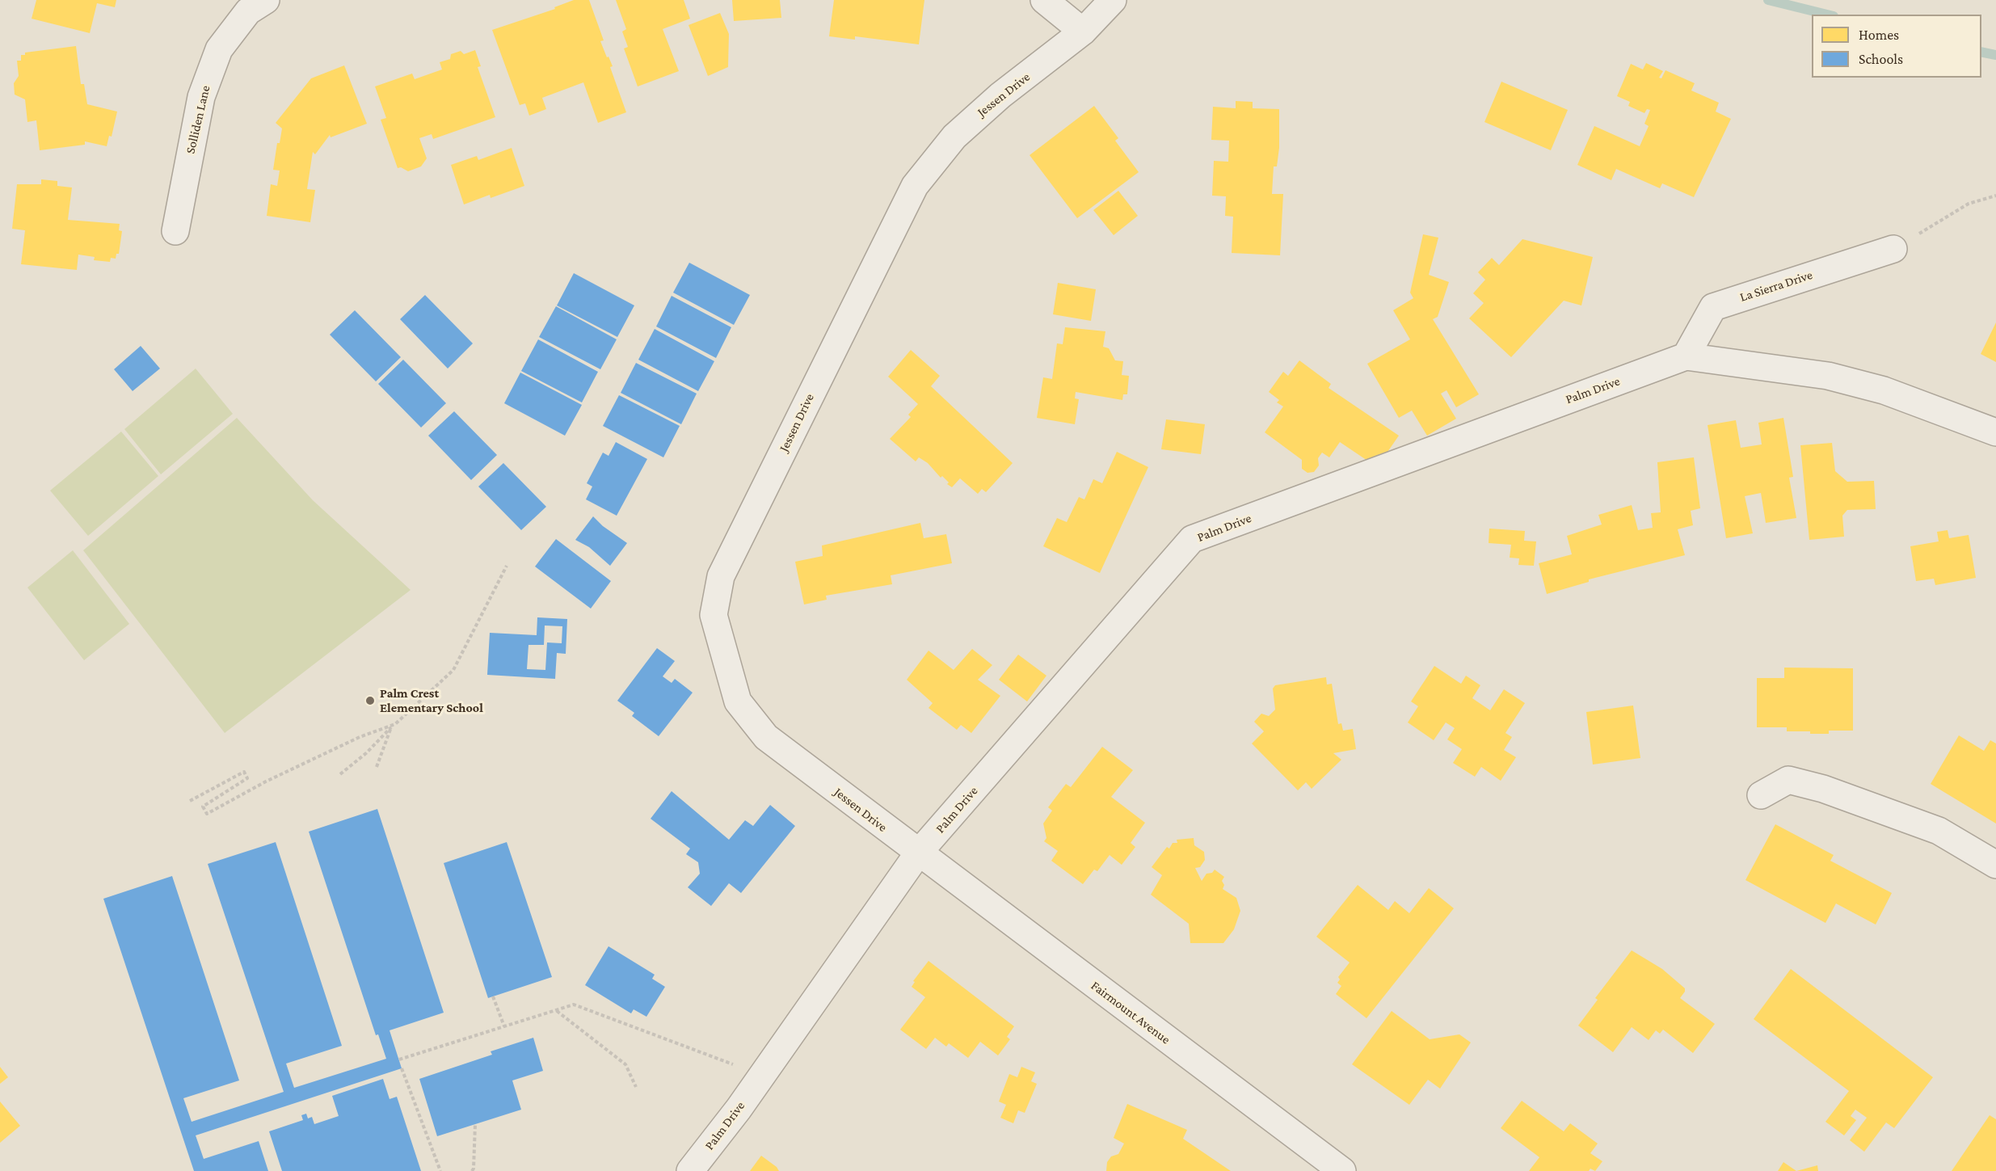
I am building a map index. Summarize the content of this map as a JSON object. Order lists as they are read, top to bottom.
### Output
{
  "streets": {
    "street": [
      "Jessen Drive",
      "Solliden Lane",
      "La Sierra Drive",
      "Palm Drive",
      "Fairmount Avenue"
    ]
  },
  "crossings": [
    ["Jessen Drive", "Palm Drive"],
    ["Jessen Drive", "Fairmount Avenue"],
    ["La Sierra Drive", "Palm Drive"],
    ["Palm Drive", "Fairmount Avenue"]
  ],
  "places": ["Palm Crest Elementary School"],
  "legend": ["Homes", "Schools"]
}
